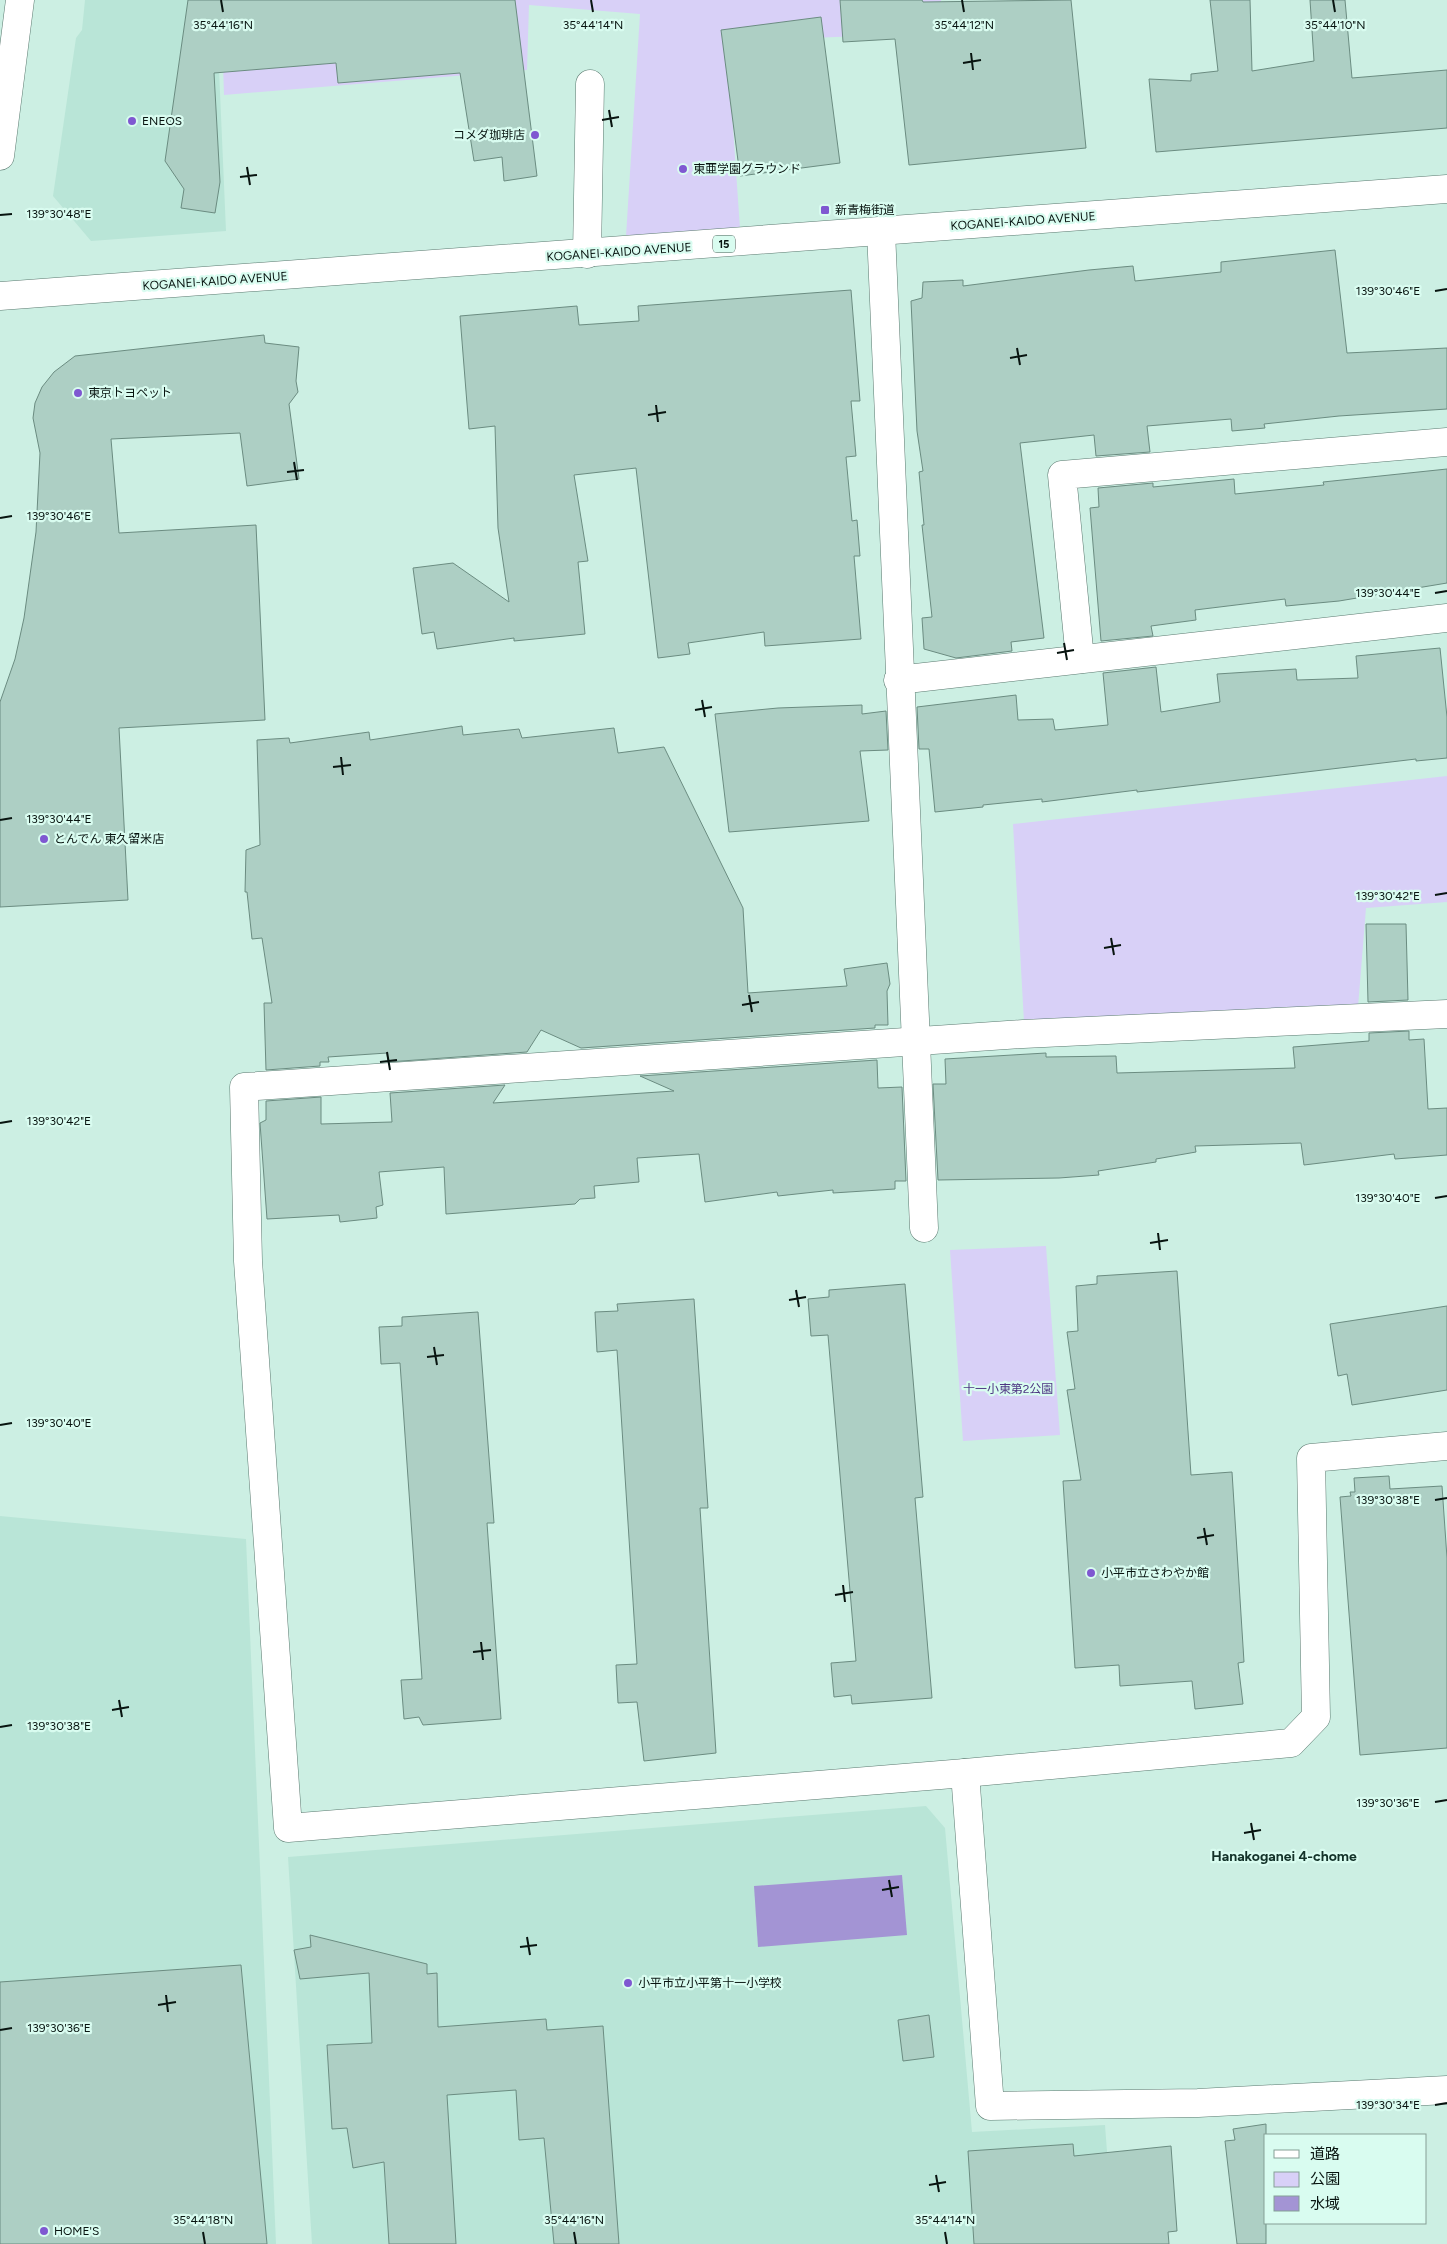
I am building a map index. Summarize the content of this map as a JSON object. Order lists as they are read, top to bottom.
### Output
{
  "streets": {
    "street": ["KOGANEI-KAIDO AVENUE", "15"]
  },
  "districts": ["Hanakoganei 4-chome"],
  "parks": ["十一小東第2公園"],
  "places": {
    "other": [
      "ENEOS",
      "コメダ珈琲店",
      "東亜学園グラウンド",
      "東京トヨペット",
      "とんでん 東久留米店",
      "小平市立さわやか館",
      "小平市立小平第十一小学校",
      "HOME'S"
    ],
    "transit": ["新青梅街道"]
  },
  "legend": ["道路", "公園", "水域"],
  "coordinates": [
    "35°44'10\"N",
    "35°44'16\"N",
    "35°44'14\"N",
    "35°44'12\"N",
    "139°30'48\"E",
    "139°30'46\"E",
    "139°30'44\"E",
    "139°30'42\"E",
    "139°30'40\"E",
    "139°30'38\"E",
    "139°30'36\"E",
    "139°30'34\"E",
    "35°44'18\"N"
  ]
}
